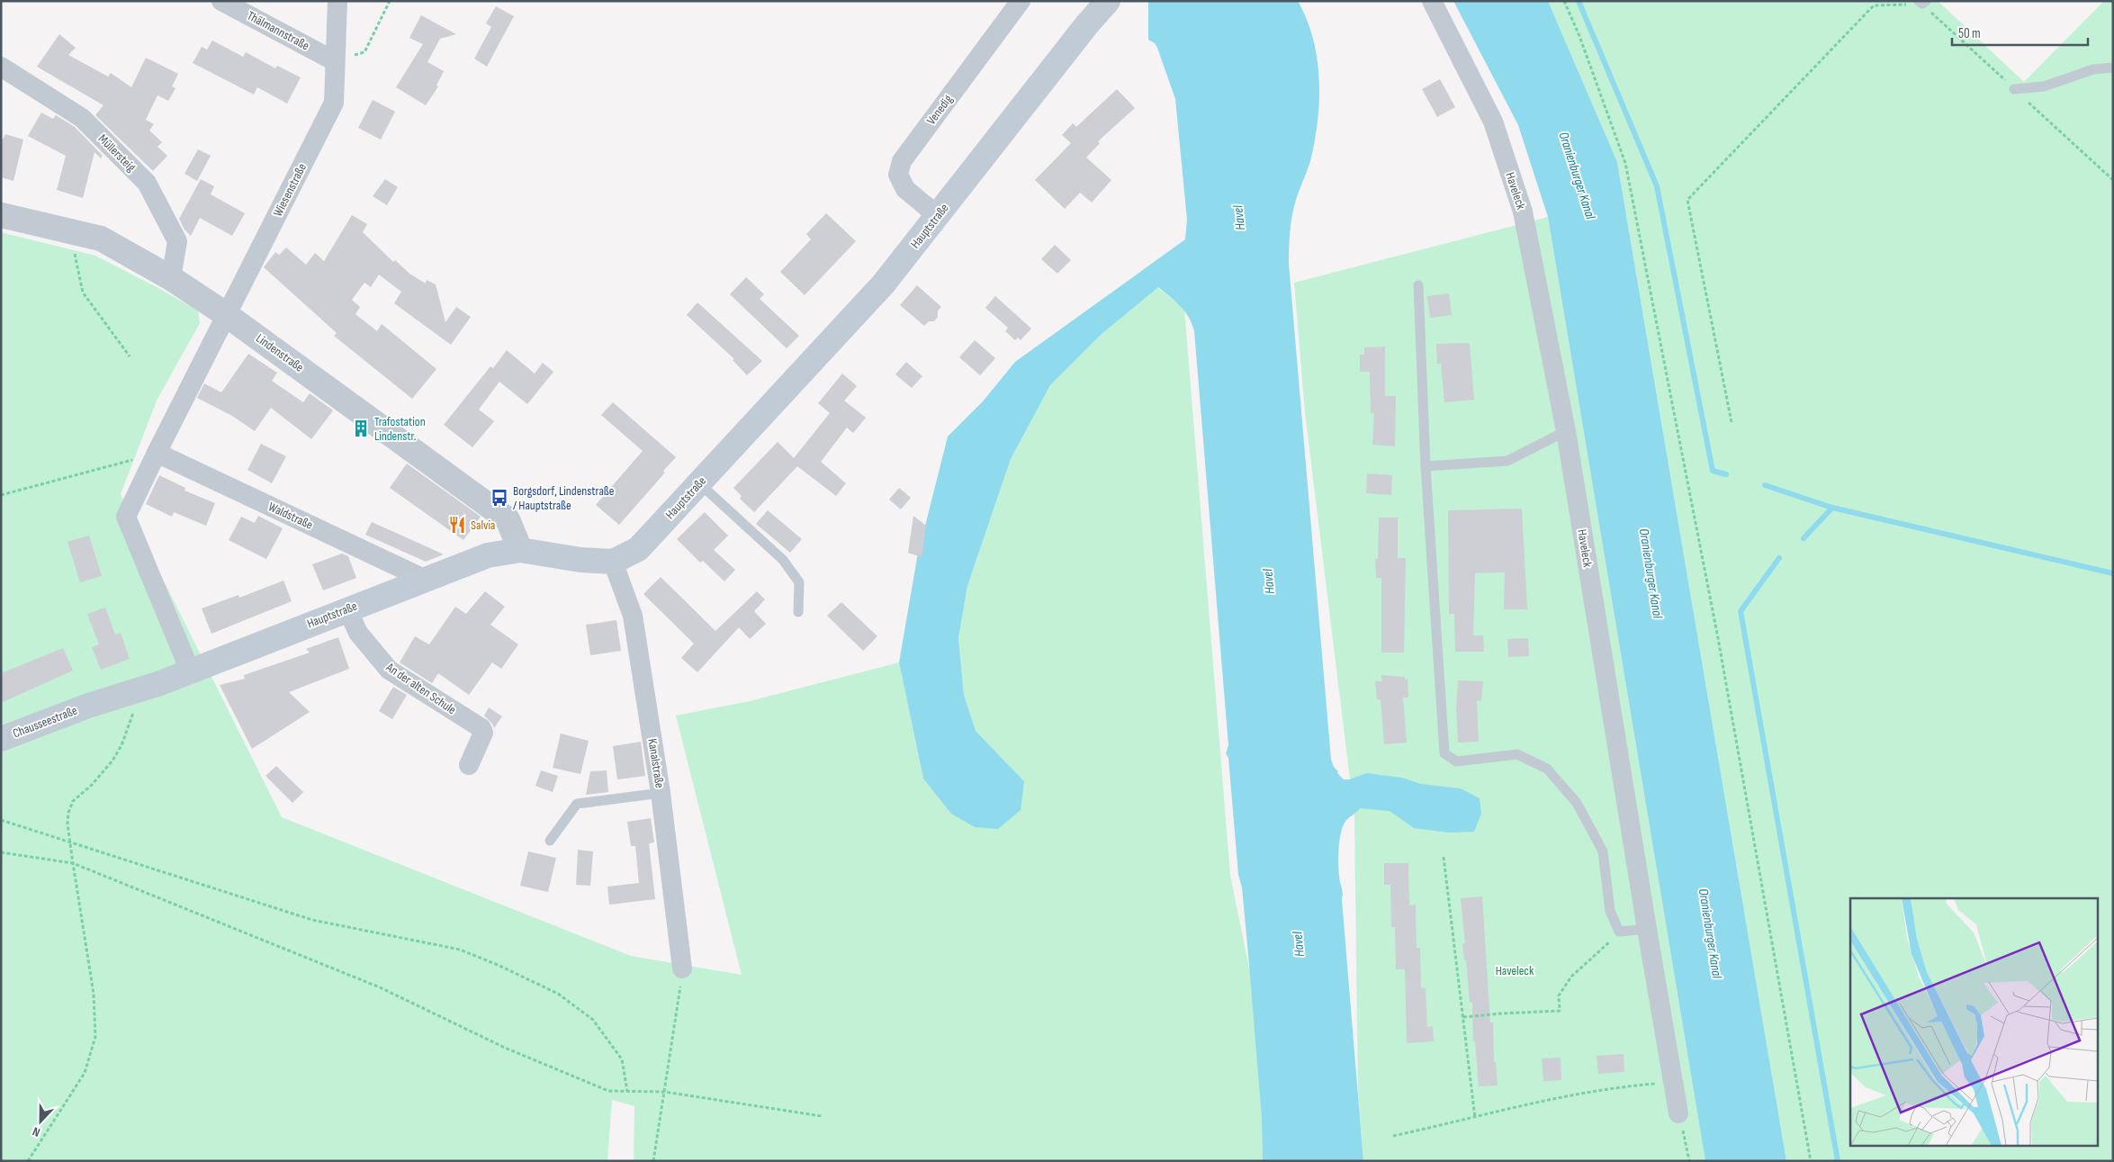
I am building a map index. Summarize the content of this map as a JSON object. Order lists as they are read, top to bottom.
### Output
{
  "streets": {
    "main road": ["Hauptstraße", "Chausseestraße"],
    "street": [
      "Thälmannstraße",
      "Venedig",
      "Müllersteig",
      "Wiesenstraße",
      "Haveleck",
      "Lindenstraße",
      "Waldstraße",
      "An der alten Schule",
      "Kanalstraße"
    ]
  },
  "crossings": [
    ["Thälmannstraße", "Wiesenstraße"],
    ["Venedig", "Hauptstraße"],
    ["Müllersteig", "Lindenstraße"],
    ["Wiesenstraße", "Lindenstraße"],
    ["Hauptstraße", "Lindenstraße"],
    ["Hauptstraße", "Waldstraße"],
    ["Hauptstraße", "An der alten Schule"],
    ["Hauptstraße", "Chausseestraße"],
    ["Hauptstraße", "Kanalstraße"]
  ],
  "water": ["Oranienburger Kanal", "Havel"],
  "parks": ["Haveleck"],
  "places": {
    "building": ["Trafostation Lindenstr."],
    "bus stop": ["Borgsdorf, Lindenstraße / Hauptstraße"],
    "restaurant": ["Salvia"]
  },
  "scale_bar": "50 m",
  "north": "bottom"
}
